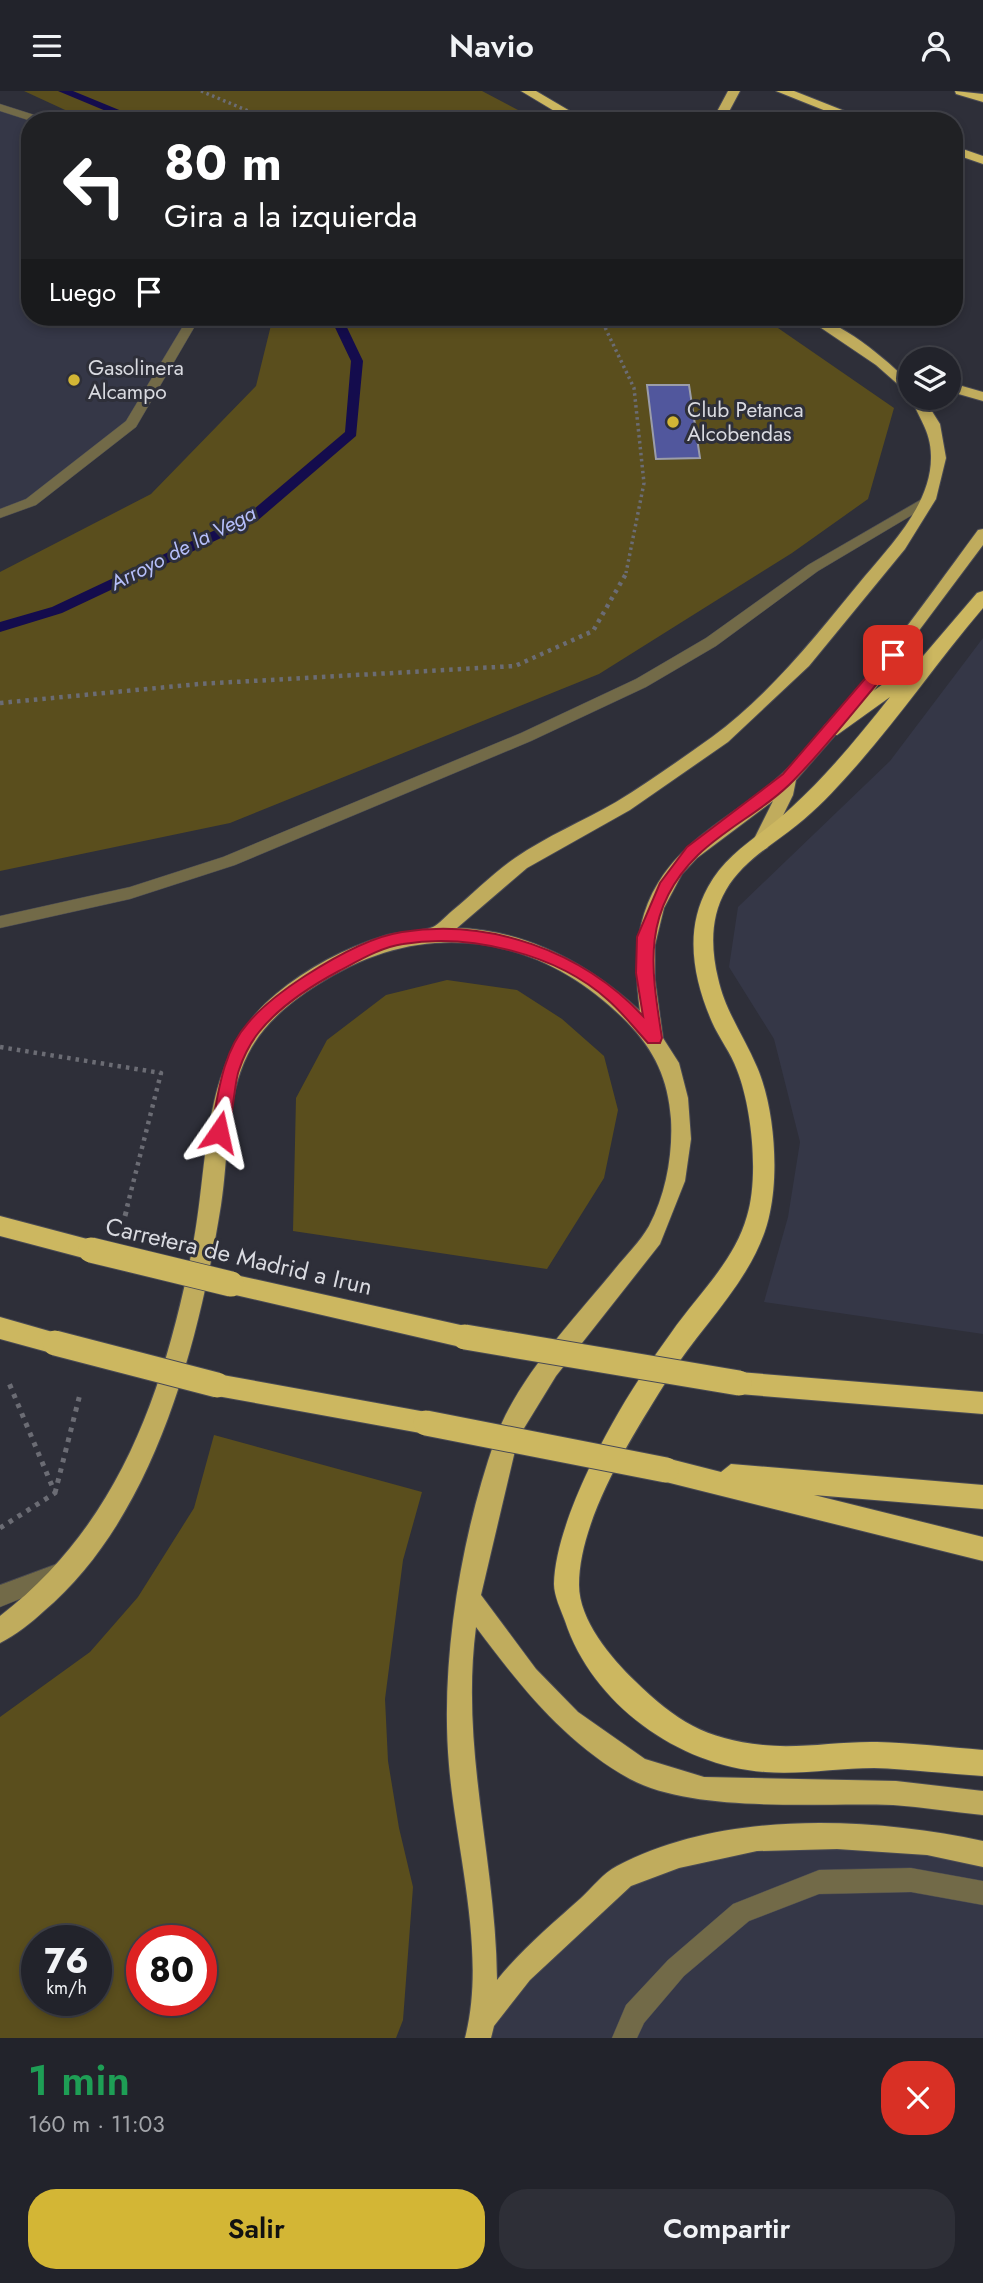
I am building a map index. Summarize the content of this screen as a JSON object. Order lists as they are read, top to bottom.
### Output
{
  "streets": {
    "highway": ["Carretera de Madrid a Irun"]
  },
  "water": ["Arroyo de la Vega"],
  "places": ["Gasolinera Alcampo", "Club Petanca Alcobendas"],
  "page": {
    "header": "Navio",
    "turn": ["80 m", "Gira a la izquierda"],
    "then": "Luego",
    "speed": "76 km/h",
    "limit": "80",
    "heading": ["1 min", "160 m · 11:03"],
    "buttons": ["Salir", "Compartir"]
  }
}
